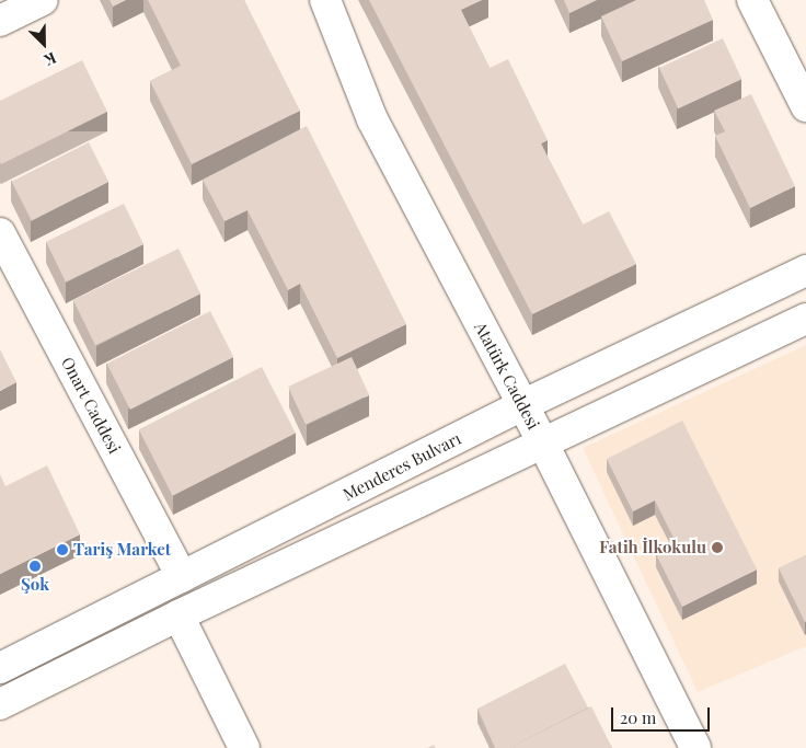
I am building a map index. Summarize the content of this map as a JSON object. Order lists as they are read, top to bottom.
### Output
{
  "streets": {
    "main road": ["Atatürk Caddesi", "Onart Caddesi", "Menderes Bulvarı"]
  },
  "crossings": [
    ["Atatürk Caddesi", "Menderes Bulvarı"],
    ["Onart Caddesi", "Menderes Bulvarı"]
  ],
  "places": ["Fatih İlkokulu", "Tariş Market", "Şok"],
  "scale_bar": "20 m",
  "north": "bottom right"
}
